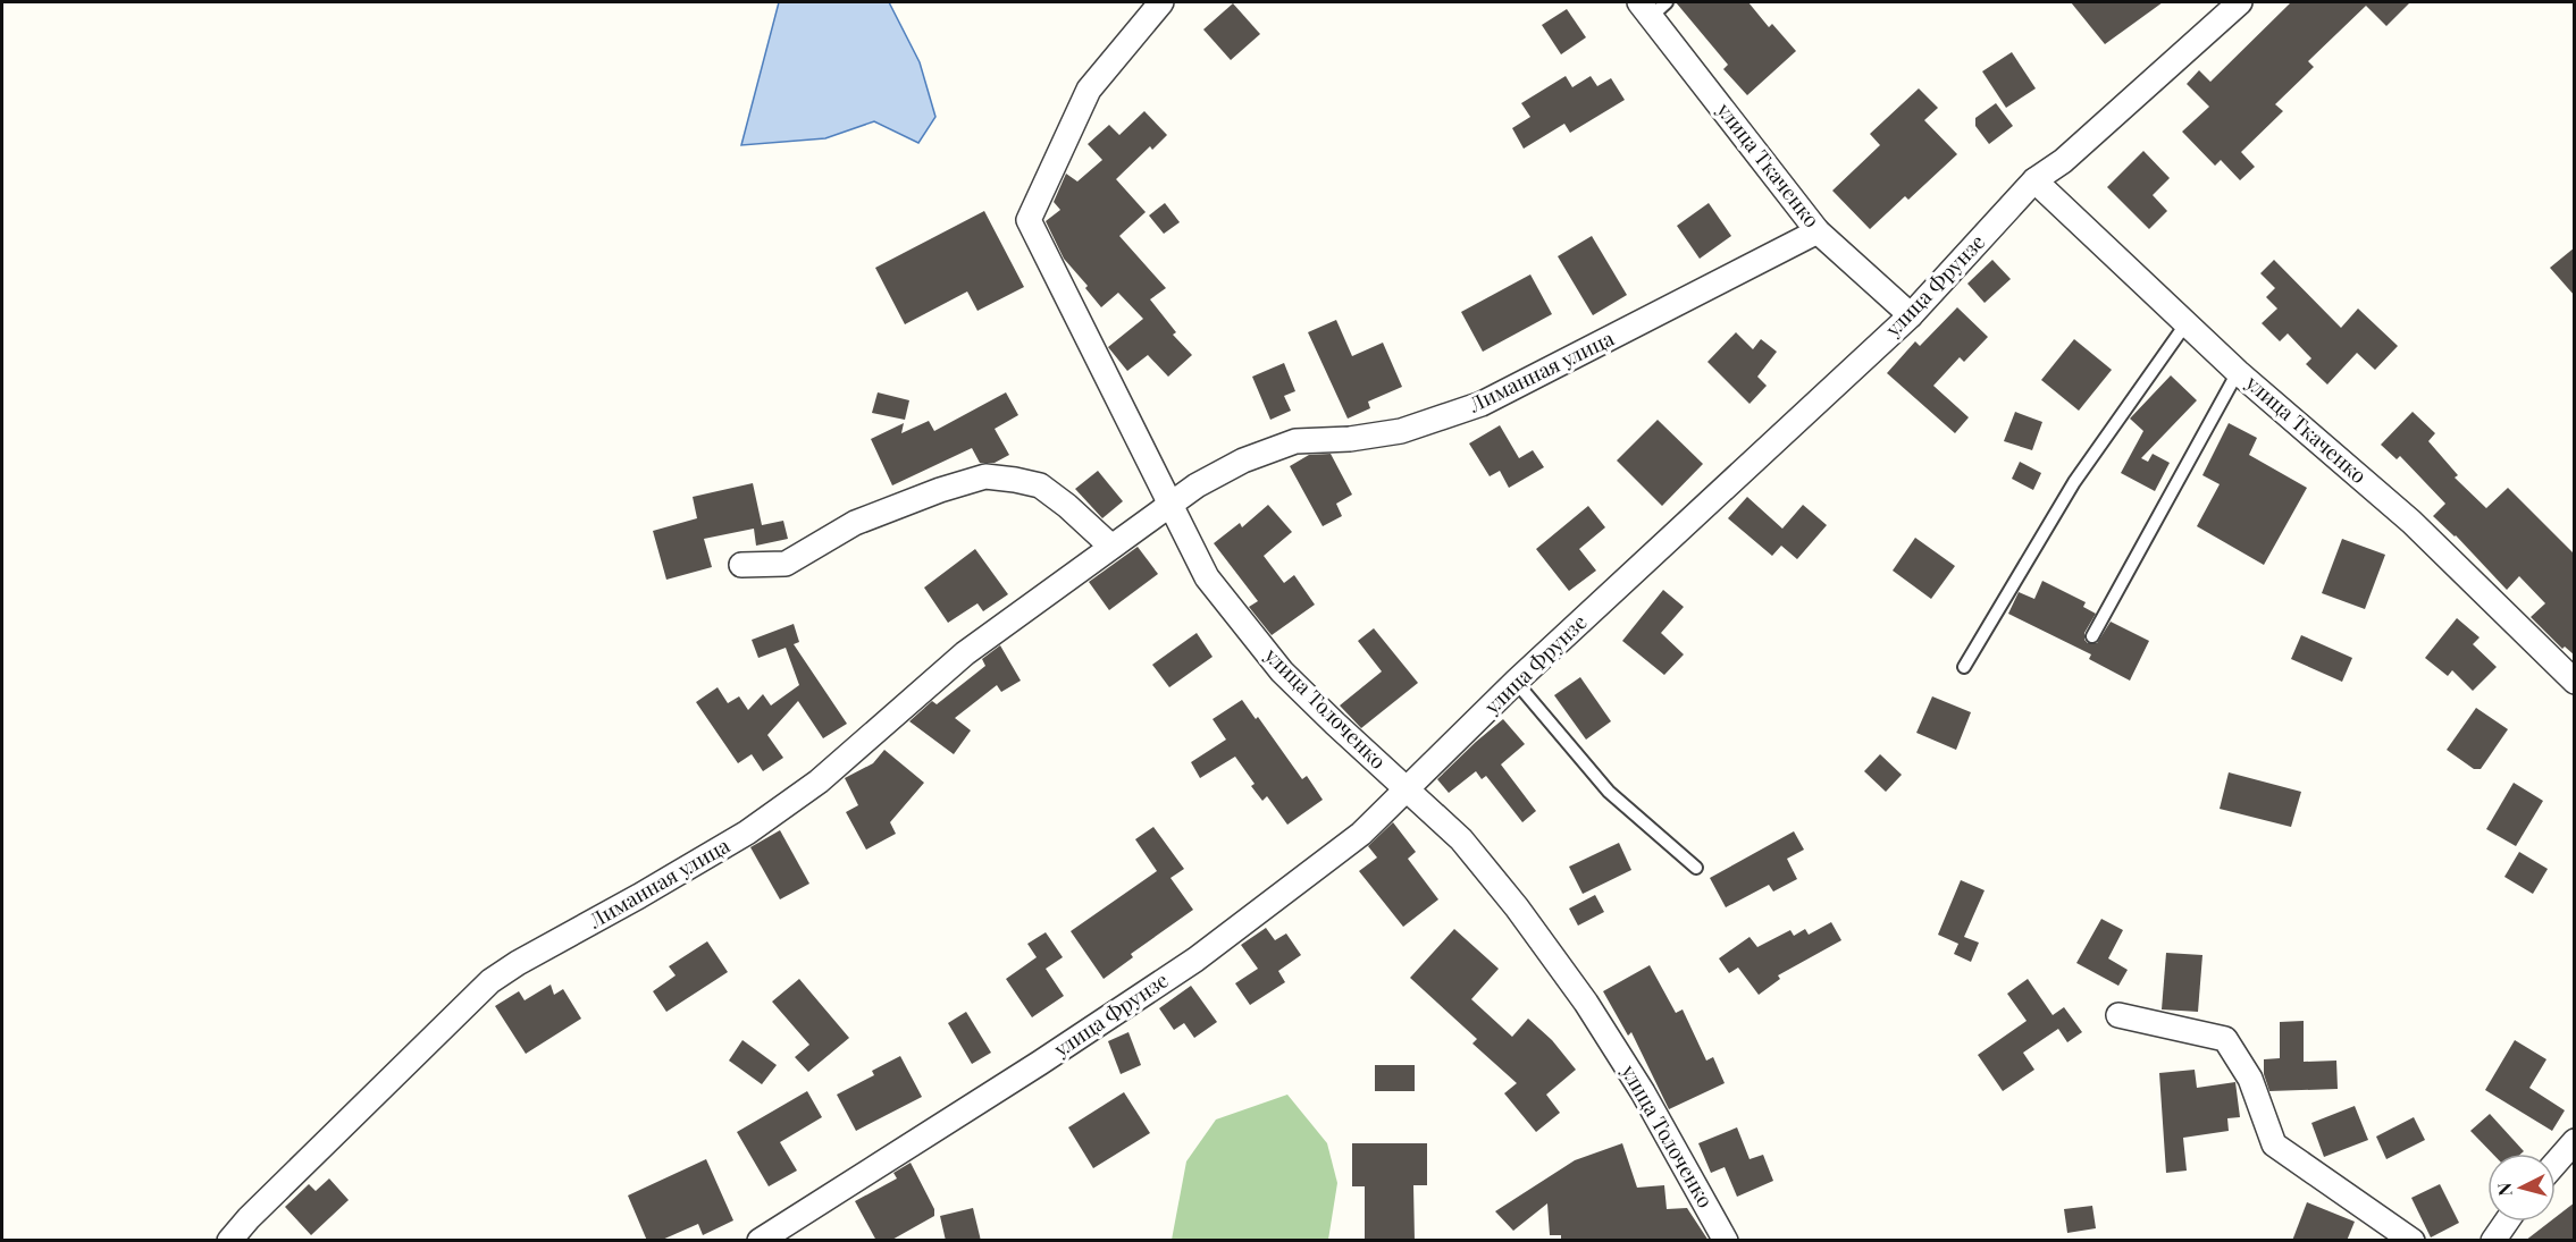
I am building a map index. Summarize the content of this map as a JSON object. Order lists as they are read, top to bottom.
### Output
{
  "streets": {
    "street": [
      "улица Ткаченко",
      "улица Фрунзе",
      "Лиманная улица",
      "улица Толоченко"
    ]
  },
  "crossings": [
    ["улица Ткаченко", "улица Фрунзе"],
    ["улица Ткаченко", "Лиманная улица"],
    ["улица Фрунзе", "улица Толоченко"],
    ["Лиманная улица", "улица Толоченко"]
  ],
  "north": "left"
}
